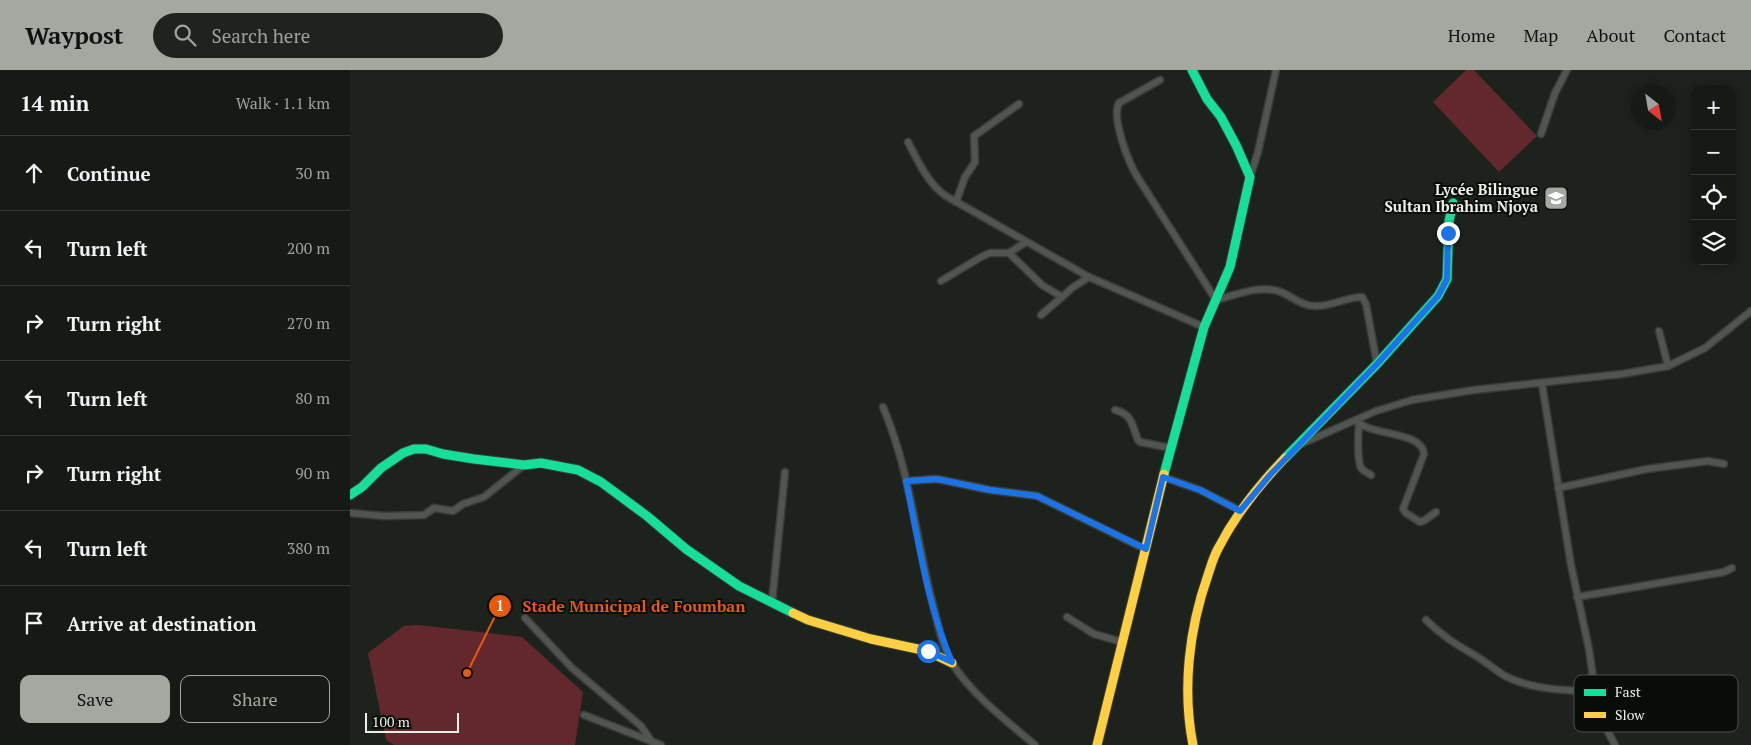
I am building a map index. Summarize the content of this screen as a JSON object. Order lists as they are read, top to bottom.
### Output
{
  "places": {
    "school or university": ["Lycée Bilingue Sultan Ibrahim Njoya"],
    "other": ["Stade Municipal de Foumban"]
  },
  "legend": ["Fast", "Slow"],
  "scale_bar": "100 m",
  "north": "bottom right",
  "page": {
    "header": "Waypost",
    "search": "Search here",
    "nav": [
      "Home",
      "Map",
      "About",
      "Contact"
    ],
    "heading": ["14 min", "Walk · 1.1 km"],
    "map_buttons": ["+", "−"],
    "list": [
      ["Continue", "30 m"],
      ["Turn left", "200 m"],
      ["Turn right", "270 m"],
      ["Turn left", "80 m"],
      ["Turn right", "90 m"],
      ["Turn left", "380 m"],
      "Arrive at destination"
    ],
    "buttons": ["Save", "Share"],
    "scale": "100 m"
  }
}
